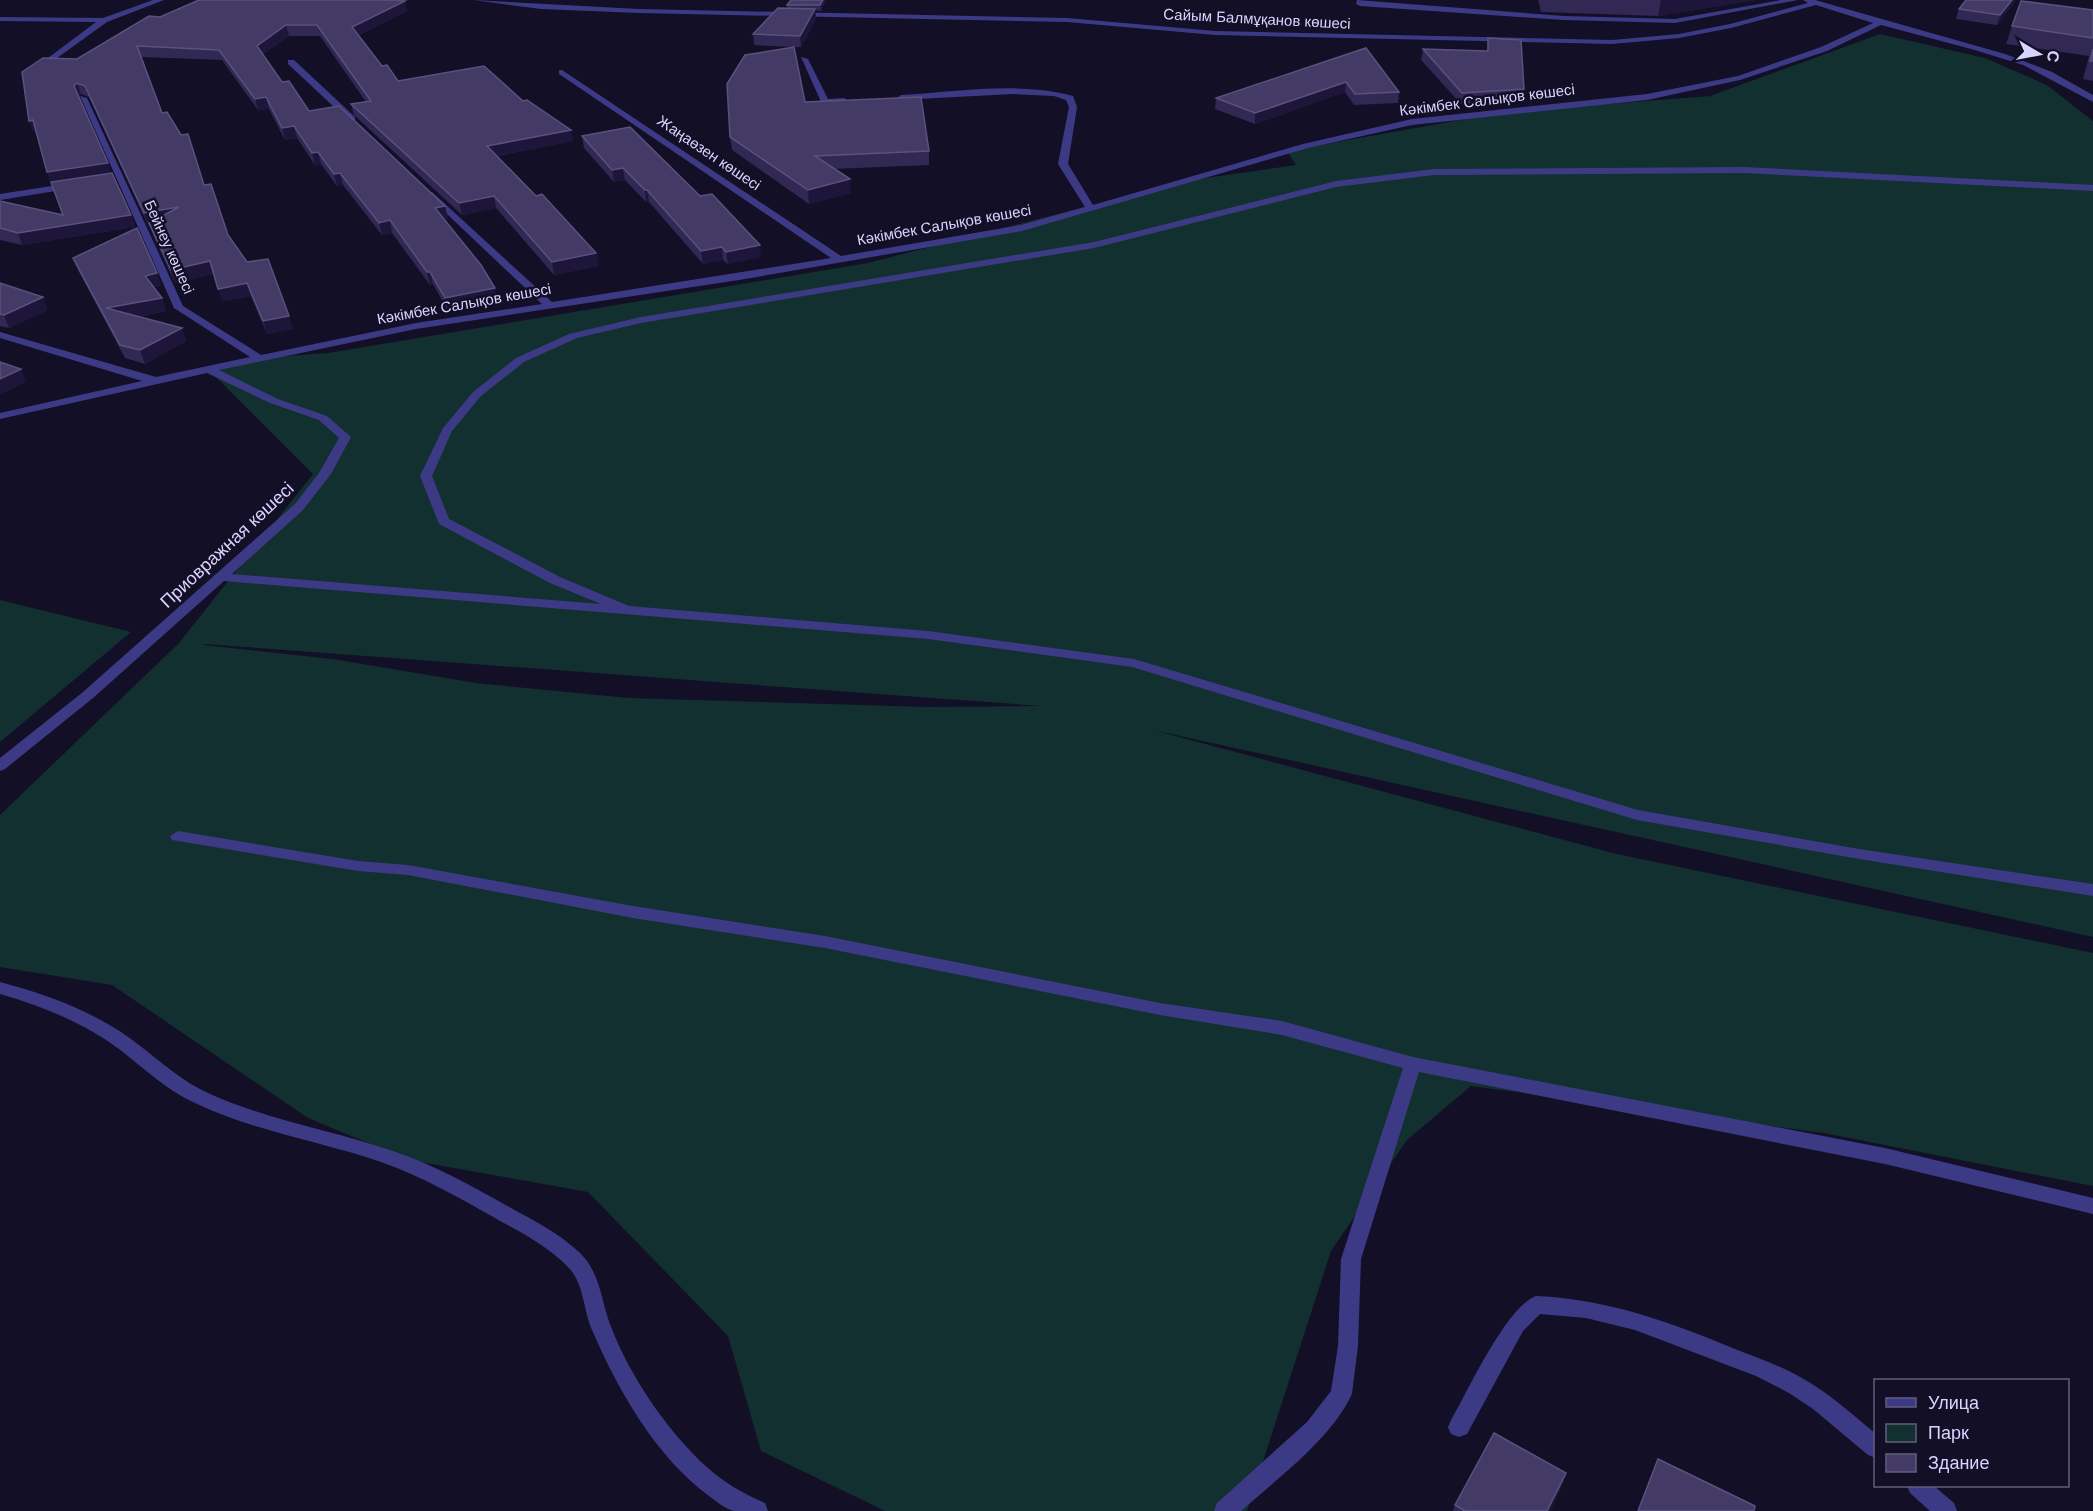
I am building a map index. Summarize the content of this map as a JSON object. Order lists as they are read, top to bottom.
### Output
{
  "streets": {
    "street": [
      "Сайым Балмұқанов көшесі",
      "Кәкімбек Салықов көшесі",
      "Жаңаөзен көшесі",
      "Бейнеу көшесі",
      "Приовражная көшесі"
    ]
  },
  "crossings": [
    ["Кәкімбек Салықов көшесі", "Жаңаөзен көшесі"],
    ["Кәкімбек Салықов көшесі", "Бейнеу көшесі"],
    ["Кәкімбек Салықов көшесі", "Приовражная көшесі"]
  ],
  "legend": ["Улица", "Парк", "Здание"],
  "north": "right"
}
